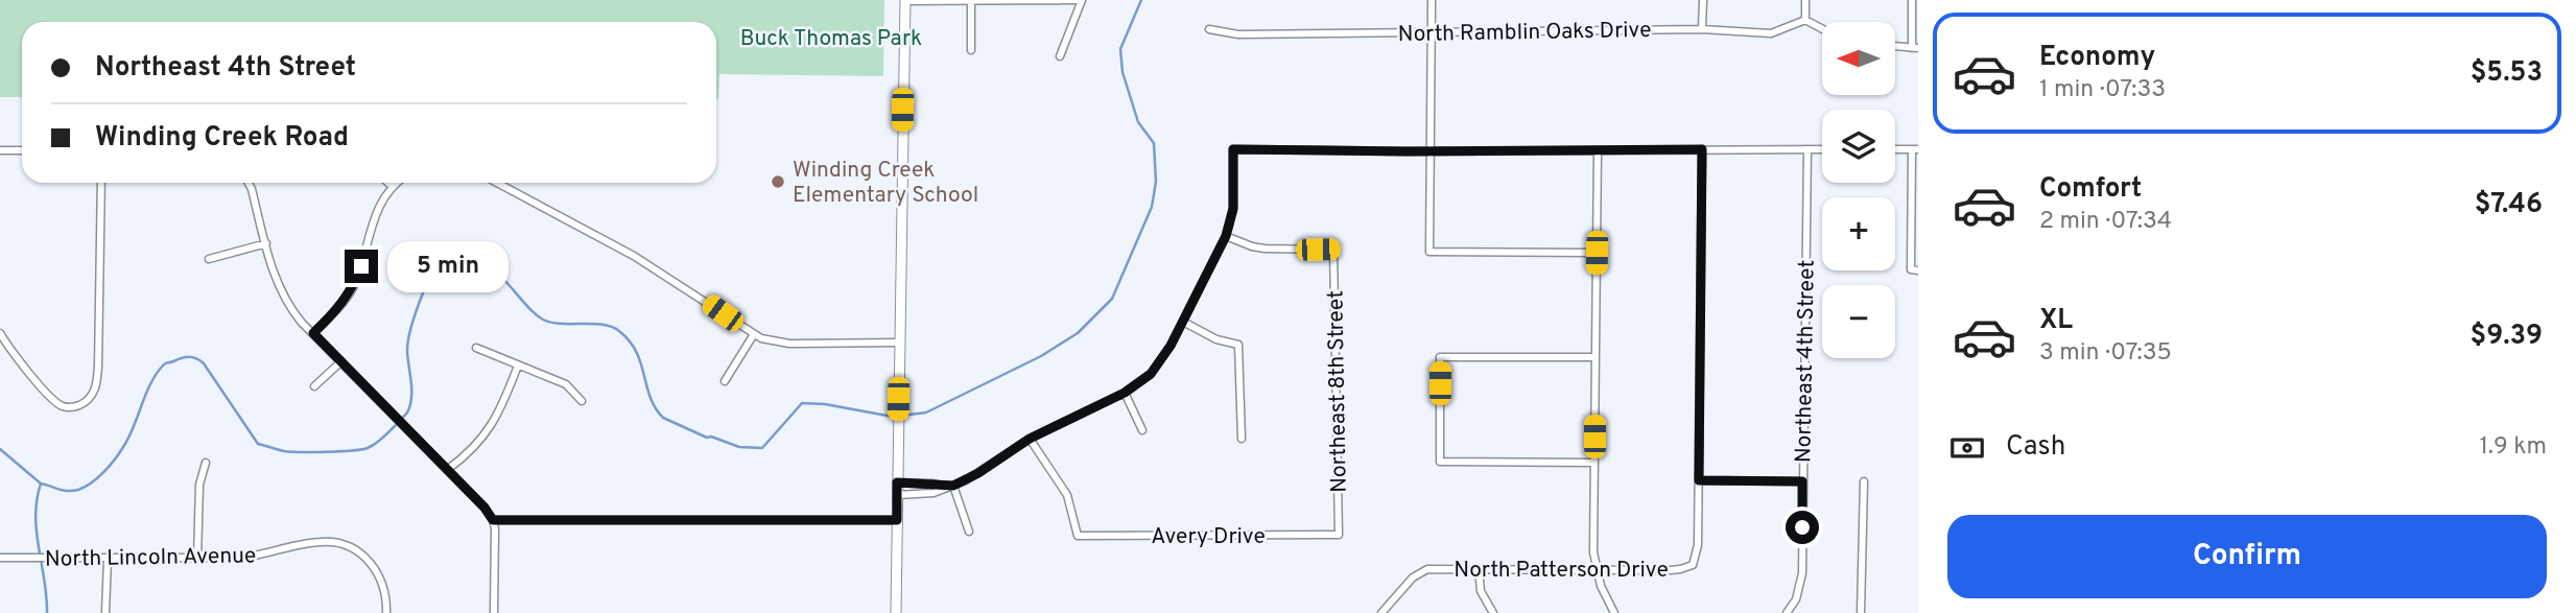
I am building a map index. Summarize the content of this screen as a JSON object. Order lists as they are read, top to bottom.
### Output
{
  "streets": {
    "street": [
      "North Ramblin Oaks Drive",
      "Northeast 4th Street",
      "Northeast 8th Street",
      "Avery Drive",
      "North Lincoln Avenue",
      "North Patterson Drive"
    ]
  },
  "crossings": [
    ["Northeast 8th Street", "Avery Drive"]
  ],
  "parks": ["Buck Thomas Park"],
  "places": ["Winding Creek Elementary School"],
  "north": "left",
  "page": {
    "list": [
      {
        "name": "Economy",
        "note": "1 min · 07:33",
        "value": "$5.53"
      },
      {
        "name": "Comfort",
        "note": "2 min · 07:34",
        "value": "$7.46"
      },
      {
        "name": "XL",
        "note": "3 min · 07:35",
        "value": "$9.39"
      }
    ],
    "map_buttons": ["+", "−"],
    "banner": ["Northeast 4th Street", "Winding Creek Road"],
    "bubble": "5 min",
    "pay": ["Cash", "1.9 km"],
    "buttons": "Confirm"
  }
}
